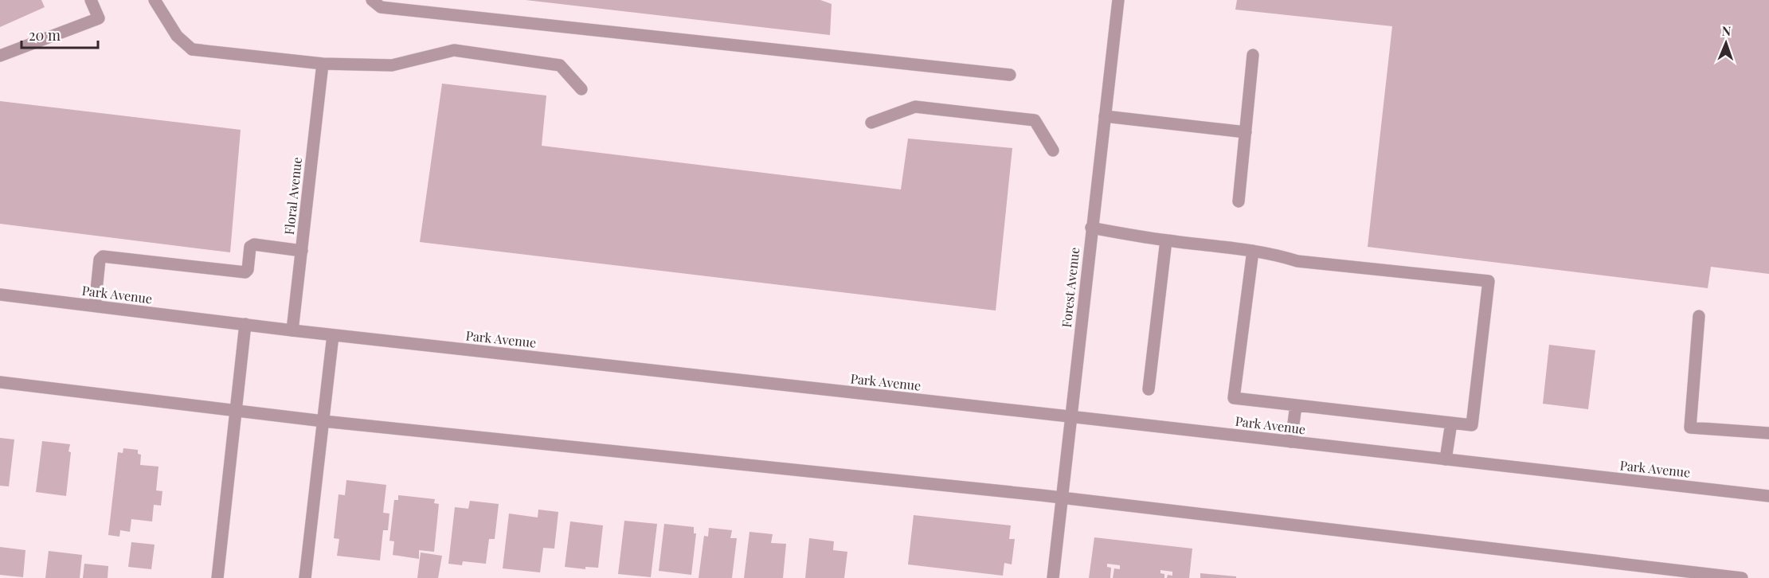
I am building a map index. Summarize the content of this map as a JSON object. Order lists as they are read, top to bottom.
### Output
{
  "streets": {
    "street": ["Floral Avenue", "Forest Avenue", "Park Avenue"]
  },
  "crossings": [
    ["Floral Avenue", "Park Avenue"],
    ["Forest Avenue", "Park Avenue"]
  ],
  "scale_bar": "20 m",
  "north": "top"
}
